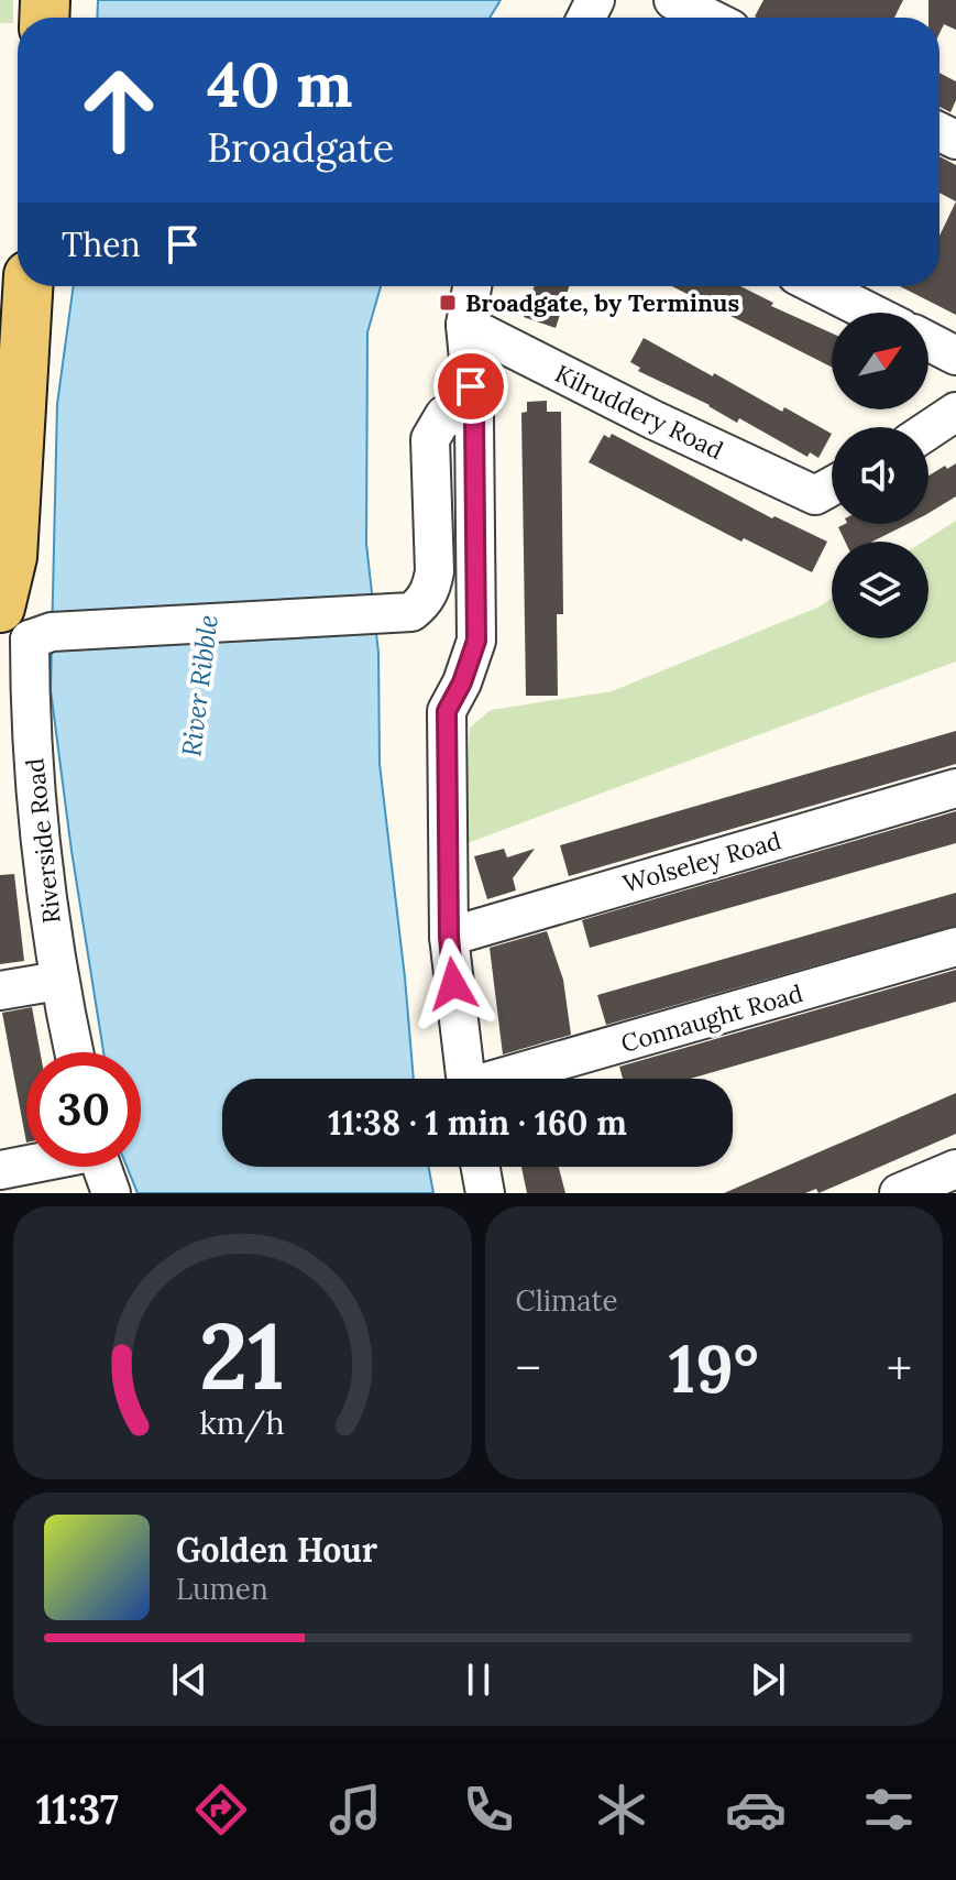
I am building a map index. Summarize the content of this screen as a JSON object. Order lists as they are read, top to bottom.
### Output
{
  "streets": {
    "street": [
      "Kilruddery Road",
      "Riverside Road",
      "Wolseley Road",
      "Connaught Road"
    ]
  },
  "water": ["River Ribble"],
  "places": {
    "transit": ["Broadgate, by Terminus"]
  },
  "north": "top right",
  "page": {
    "turn": ["40 m", "Broadgate"],
    "then": "Then",
    "limit": "30",
    "trip": "11:38 · 1 min · 160 m",
    "tile": "Climate",
    "heat": ["−", "19°", "+"],
    "song": ["Golden Hour", "Lumen"],
    "tabs": "11:37",
    "gauge": ["21", "km/h"]
  }
}
